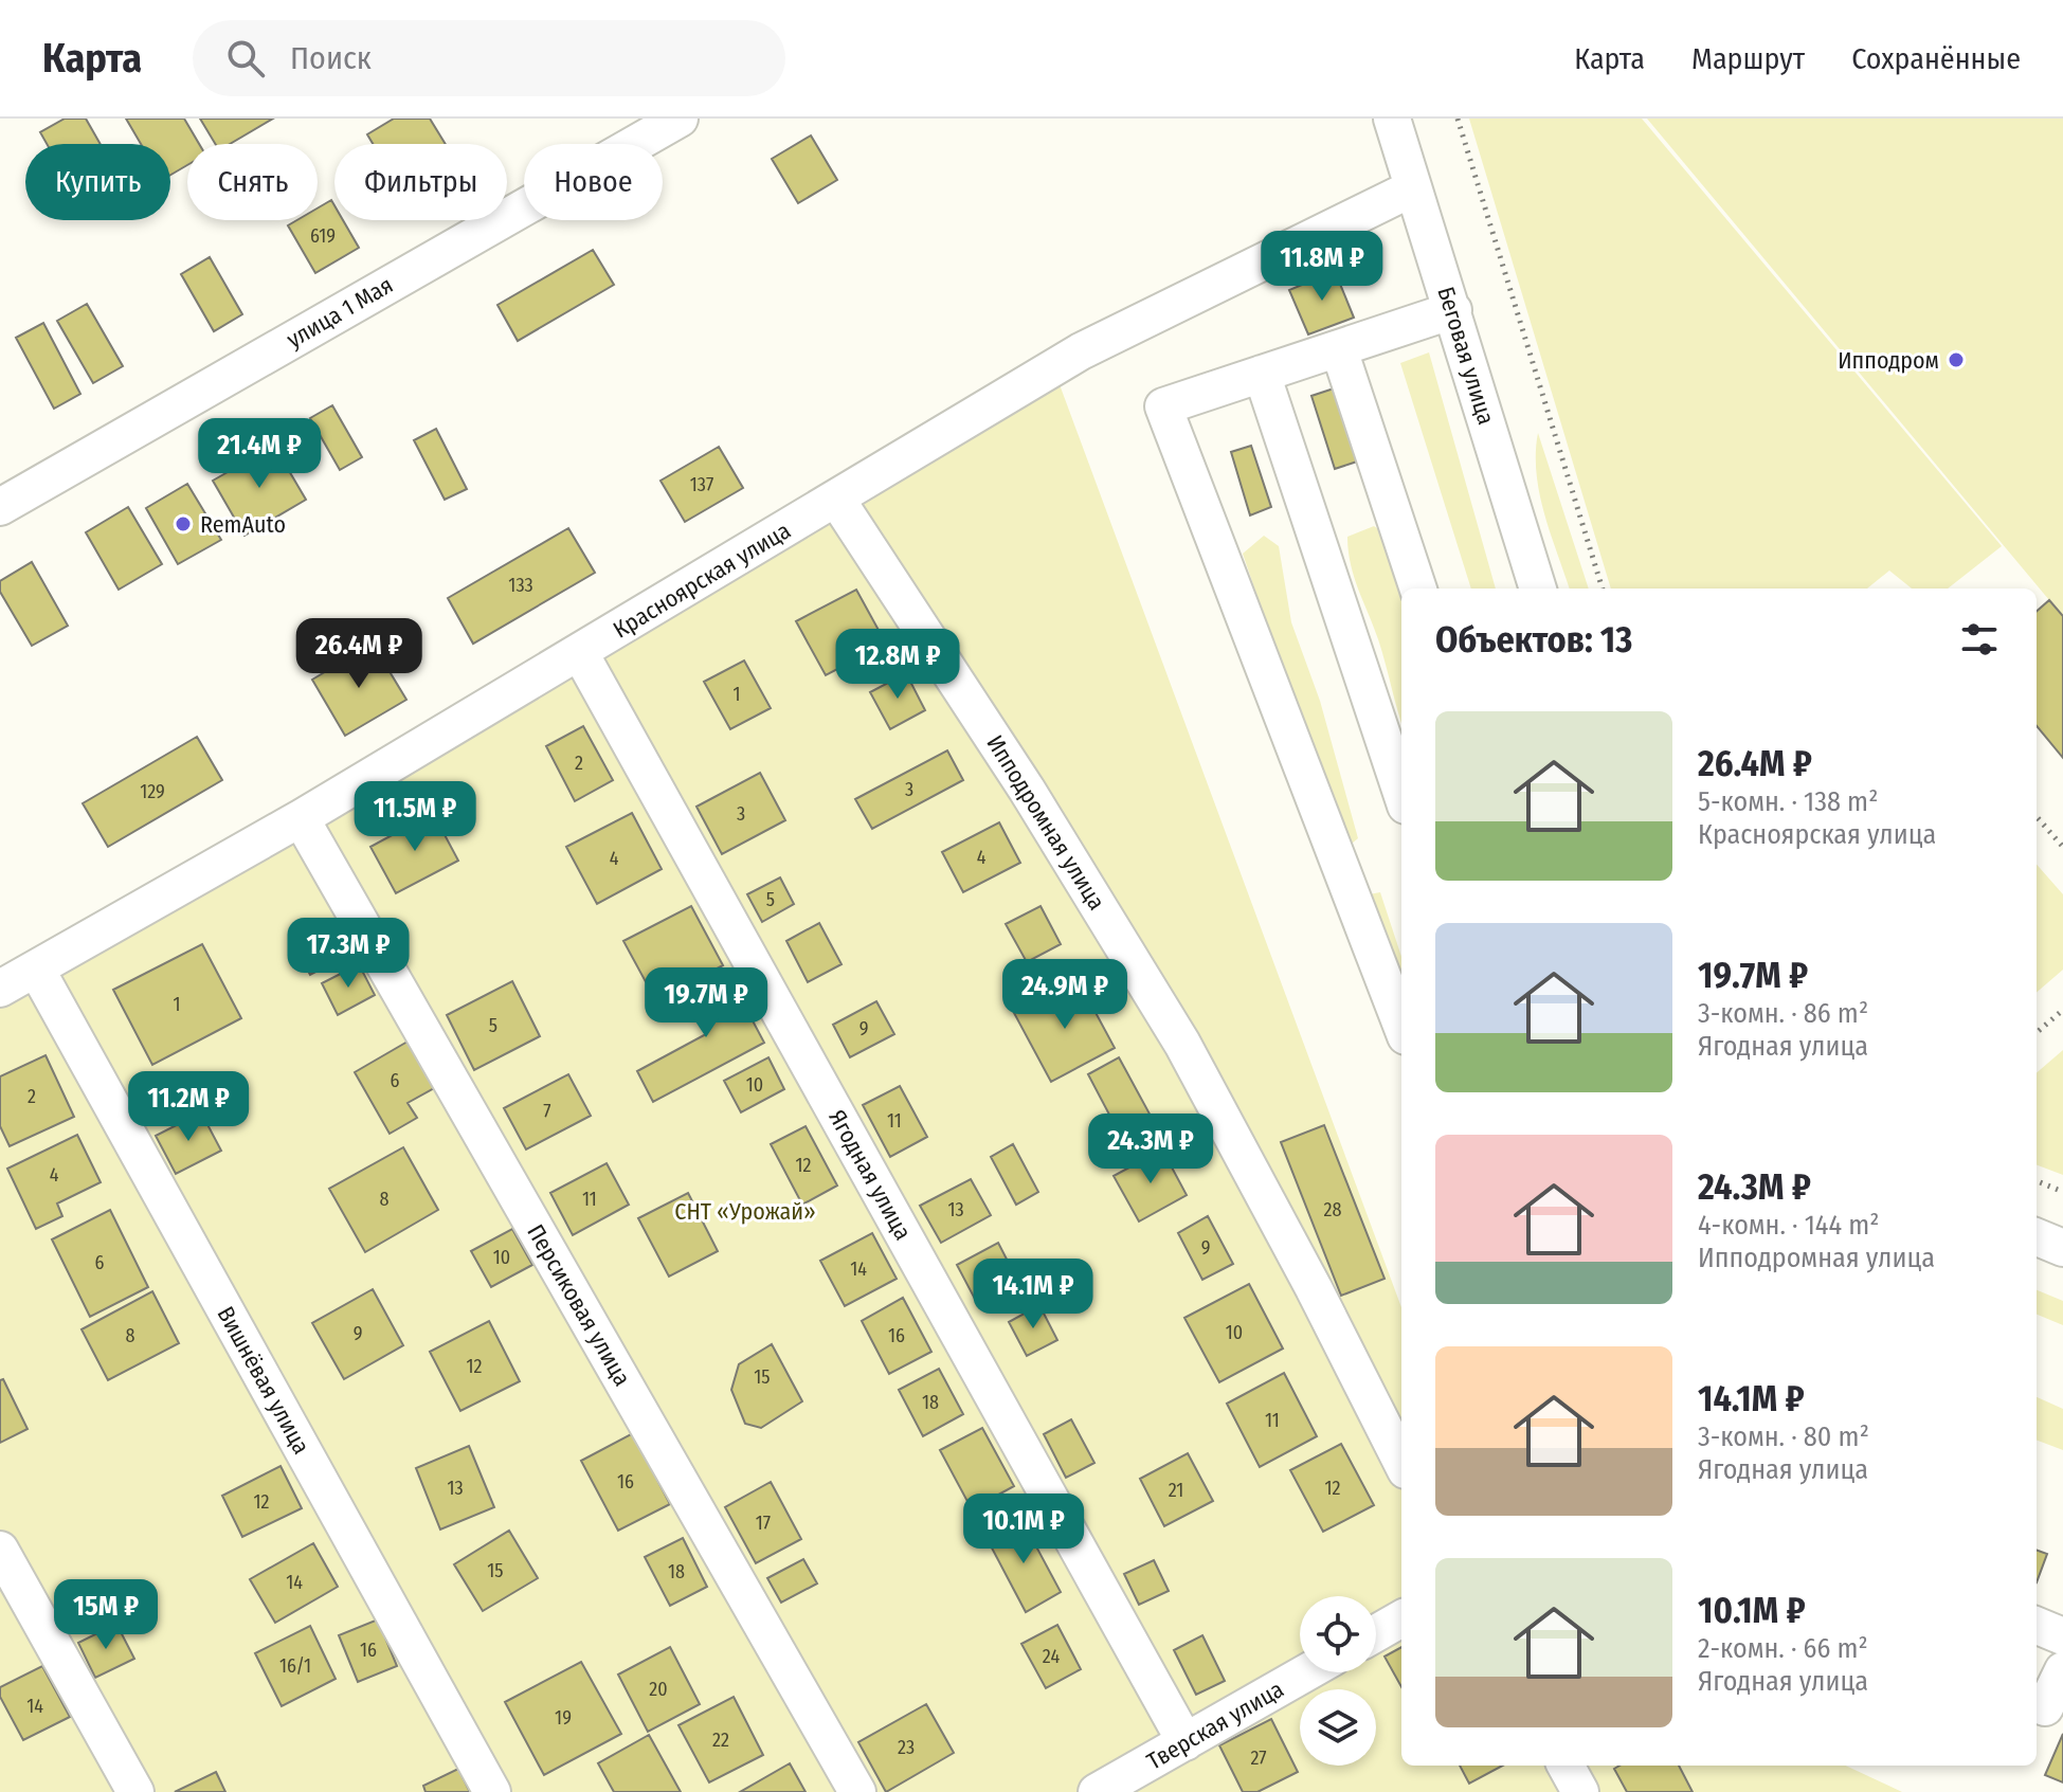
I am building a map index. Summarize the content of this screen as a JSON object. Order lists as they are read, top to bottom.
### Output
{
  "streets": {
    "street": [
      "улица 1 Мая",
      "Беговая улица",
      "Красноярская улица",
      "Ипподромная улица",
      "Ягодная улица",
      "Персиковая улица",
      "Вишнёвая улица",
      "Тверская улица"
    ]
  },
  "crossings": [
    ["Беговая улица", "Красноярская улица"],
    ["Красноярская улица", "Ипподромная улица"],
    ["Красноярская улица", "Ягодная улица"],
    ["Красноярская улица", "Персиковая улица"],
    ["Красноярская улица", "Вишнёвая улица"],
    ["Ягодная улица", "Тверская улица"]
  ],
  "parks": ["СНТ «Урожай»"],
  "places": ["Ипподром", "RemAuto"],
  "house_numbers": [
    "619",
    "137",
    "133",
    "1",
    "2",
    "3",
    "129",
    "3",
    "4",
    "4",
    "5",
    "1",
    "5",
    "9",
    "6",
    "10",
    "2",
    "7",
    "11",
    "12",
    "4",
    "8",
    "11",
    "13",
    "28",
    "9",
    "10",
    "6",
    "14",
    "10",
    "9",
    "8",
    "16",
    "12",
    "15",
    "18",
    "11",
    "16",
    "13",
    "12",
    "21",
    "12",
    "17",
    "15",
    "18",
    "14",
    "16",
    "24",
    "16/1",
    "20",
    "14",
    "19",
    "22",
    "23",
    "27"
  ],
  "page": {
    "header": "Карта",
    "search": "Поиск",
    "nav": ["Карта", "Маршрут", "Сохранённые"],
    "chip": [
      "Купить",
      "Снять",
      "Фильтры",
      "Новое"
    ],
    "price": [
      "11.8M ₽",
      "21.4M ₽",
      "26.4M ₽",
      "12.8M ₽",
      "11.5M ₽",
      "17.3M ₽",
      "24.9M ₽",
      "19.7M ₽",
      "11.2M ₽",
      "24.3M ₽",
      "14.1M ₽",
      "10.1M ₽",
      "15M ₽"
    ],
    "heading": "Объектов: 13",
    "list": [
      {
        "name": "26.4M ₽",
        "note": "5-комн. · 138 m² · Красноярская улица"
      },
      {
        "name": "19.7M ₽",
        "note": "3-комн. · 86 m² · Ягодная улица"
      },
      {
        "name": "24.3M ₽",
        "note": "4-комн. · 144 m² · Ипподромная улица"
      },
      {
        "name": "14.1M ₽",
        "note": "3-комн. · 80 m² · Ягодная улица"
      },
      {
        "name": "10.1M ₽",
        "note": "2-комн. · 66 m² · Ягодная улица"
      }
    ]
  }
}
